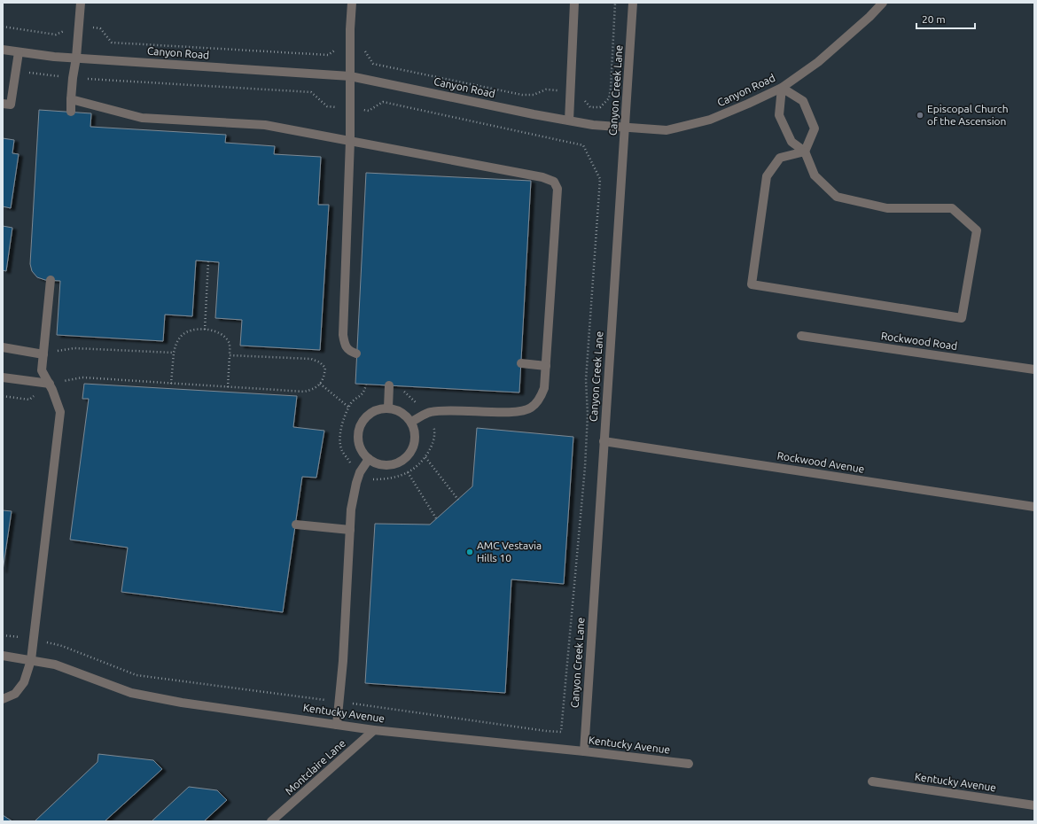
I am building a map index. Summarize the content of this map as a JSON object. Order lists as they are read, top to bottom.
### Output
{
  "streets": {
    "street": [
      "Canyon Road",
      "Canyon Creek Lane",
      "Rockwood Road",
      "Rockwood Avenue",
      "Kentucky Avenue",
      "Montclaire Lane"
    ]
  },
  "crossings": [
    ["Canyon Road", "Canyon Creek Lane"],
    ["Canyon Creek Lane", "Rockwood Avenue"],
    ["Canyon Creek Lane", "Kentucky Avenue"],
    ["Kentucky Avenue", "Montclaire Lane"]
  ],
  "places": ["Episcopal Church of the Ascension", "AMC Vestavia Hills 10"],
  "scale_bar": "20 m"
}
